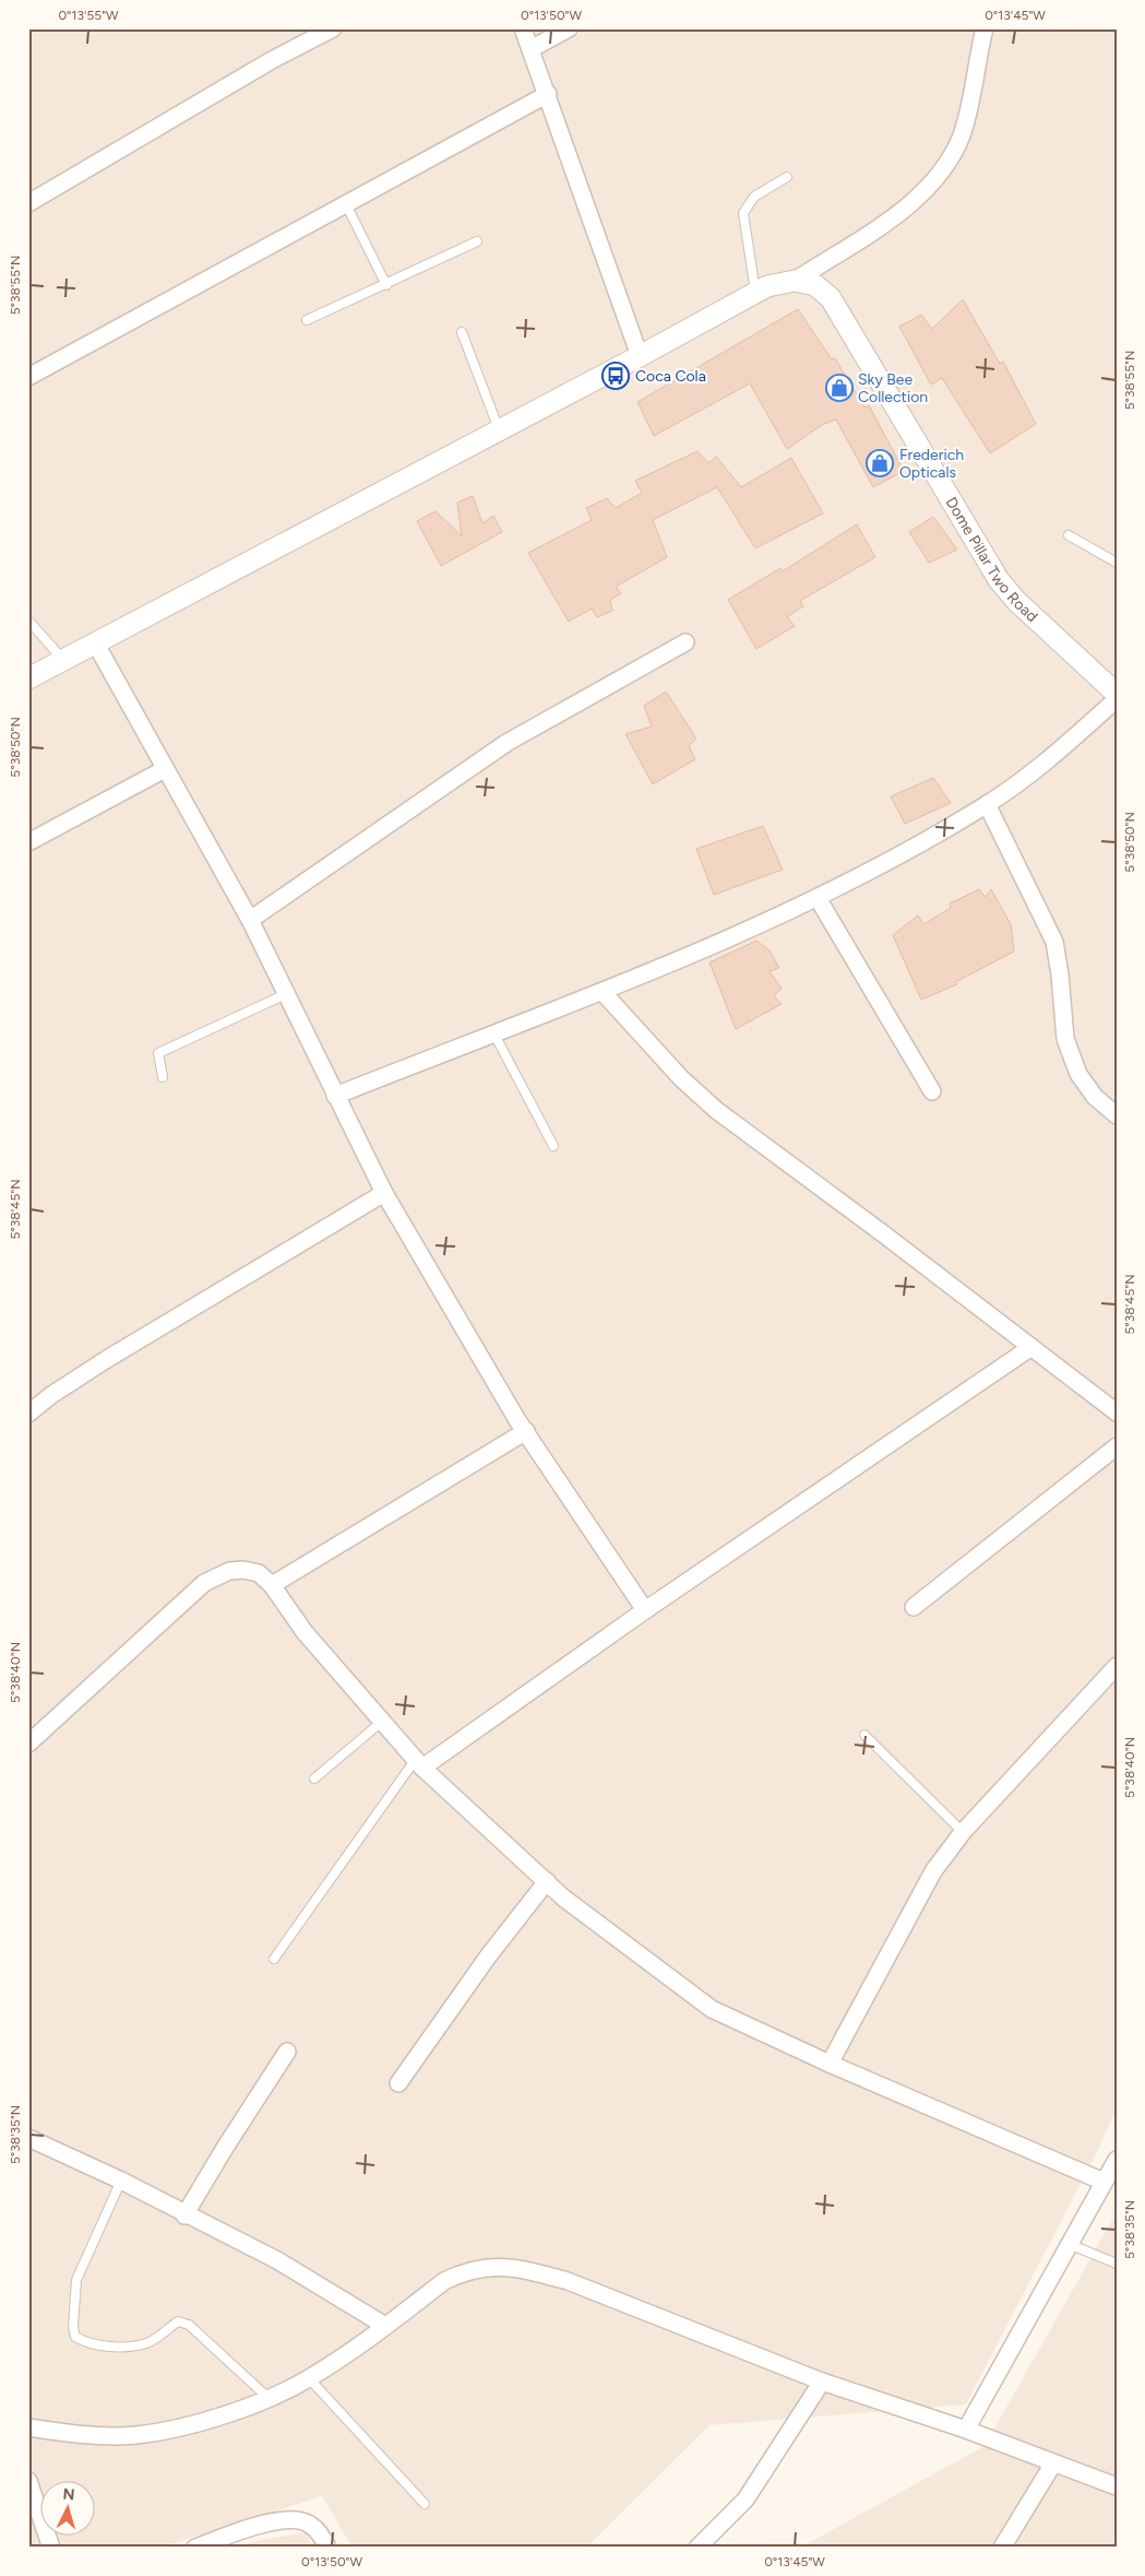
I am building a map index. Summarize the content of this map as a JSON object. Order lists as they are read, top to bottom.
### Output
{
  "streets": {
    "street": ["Dome Pillar Two Road"]
  },
  "places": {
    "bus stop": ["Coca Cola"],
    "shop": ["Sky Bee Collection", "Frederich Opticals"]
  },
  "north": "top",
  "coordinates": [
    "0°13'55\"W",
    "0°13'50\"W",
    "0°13'45\"W",
    "5°38'55\"N",
    "5°38'50\"N",
    "5°38'45\"N",
    "5°38'40\"N",
    "5°38'35\"N"
  ]
}
